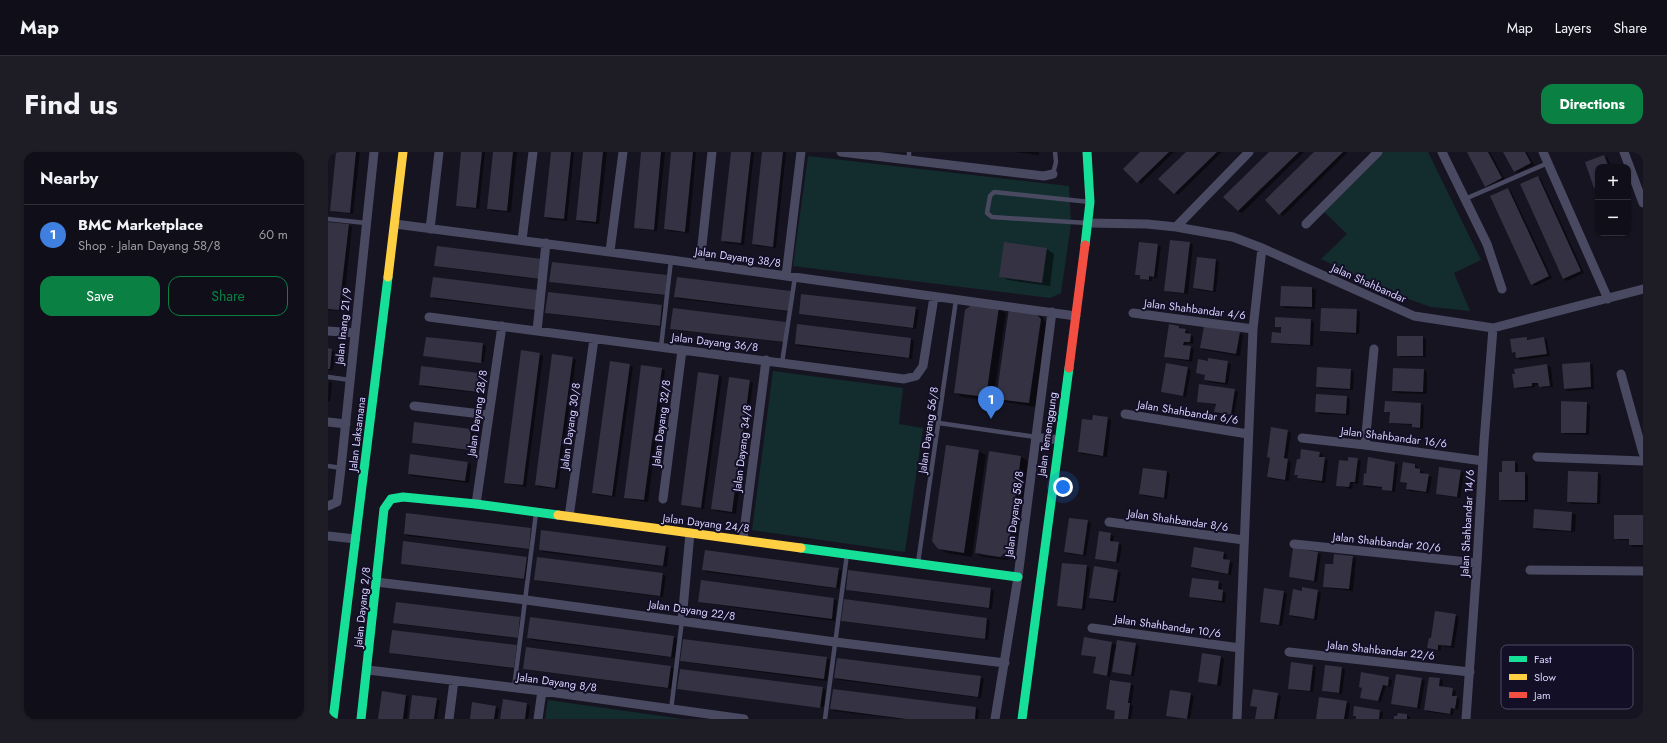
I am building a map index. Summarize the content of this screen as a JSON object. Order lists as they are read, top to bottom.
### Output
{
  "streets": {
    "street": [
      "Jalan Dayang 38/8",
      "Jalan Shahbandar",
      "Jalan Shahbandar 4/6",
      "Jalan Inang 21/9",
      "Jalan Dayang 36/8",
      "Jalan Shahbandar 6/6",
      "Jalan Dayang 28/8",
      "Jalan Dayang 32/8",
      "Jalan Dayang 30/8",
      "Jalan Laksamana",
      "Jalan Temenggung",
      "Jalan Shahbandar 16/6",
      "Jalan Dayang 34/8",
      "Jalan Dayang 58/8",
      "Jalan Shahbandar 8/6",
      "Jalan Dayang 24/8",
      "Jalan Shahbandar 14/6",
      "Jalan Shahbandar 20/6",
      "Jalan Dayang 2/8",
      "Jalan Dayang 22/8",
      "Jalan Shahbandar 10/6",
      "Jalan Shahbandar 22/6",
      "Jalan Dayang 8/8"
    ],
    "lane": ["Jalan Dayang 56/8"]
  },
  "crossings": [
    ["Jalan Dayang 38/8", "Jalan Dayang 36/8"],
    ["Jalan Dayang 38/8", "Jalan Dayang 56/8"],
    ["Jalan Dayang 38/8", "Jalan Laksamana"],
    ["Jalan Dayang 38/8", "Jalan Temenggung"],
    ["Jalan Dayang 38/8", "Jalan Dayang 58/8"],
    ["Jalan Shahbandar", "Jalan Temenggung"],
    ["Jalan Shahbandar", "Jalan Shahbandar 14/6"],
    ["Jalan Dayang 36/8", "Jalan Dayang 28/8"],
    ["Jalan Dayang 36/8", "Jalan Dayang 32/8"],
    ["Jalan Dayang 36/8", "Jalan Dayang 30/8"],
    ["Jalan Dayang 36/8", "Jalan Dayang 34/8"],
    ["Jalan Dayang 28/8", "Jalan Dayang 24/8"],
    ["Jalan Dayang 30/8", "Jalan Dayang 24/8"],
    ["Jalan Dayang 56/8", "Jalan Dayang 24/8"],
    ["Jalan Shahbandar 16/6", "Jalan Shahbandar 14/6"],
    ["Jalan Dayang 34/8", "Jalan Dayang 24/8"],
    ["Jalan Dayang 58/8", "Jalan Dayang 24/8"],
    ["Jalan Dayang 58/8", "Jalan Dayang 22/8"],
    ["Jalan Dayang 24/8", "Jalan Dayang 2/8"],
    ["Jalan Shahbandar 14/6", "Jalan Shahbandar 20/6"],
    ["Jalan Shahbandar 14/6", "Jalan Shahbandar 22/6"],
    ["Jalan Dayang 2/8", "Jalan Dayang 22/8"],
    ["Jalan Dayang 2/8", "Jalan Dayang 8/8"]
  ],
  "legend": ["Fast", "Slow", "Jam"],
  "page": {
    "header": "Map",
    "nav": ["Map", "Layers", "Share"],
    "title": "Find us",
    "buttons": [
      "Directions",
      ["Save", "Share"]
    ],
    "heading": "Nearby",
    "map_buttons": ["+", "−"],
    "list": [
      {
        "mark": "1",
        "name": "BMC Marketplace",
        "note": "Shop · Jalan Dayang 58/8",
        "value": "60 m"
      }
    ],
    "pins": "1"
  }
}
